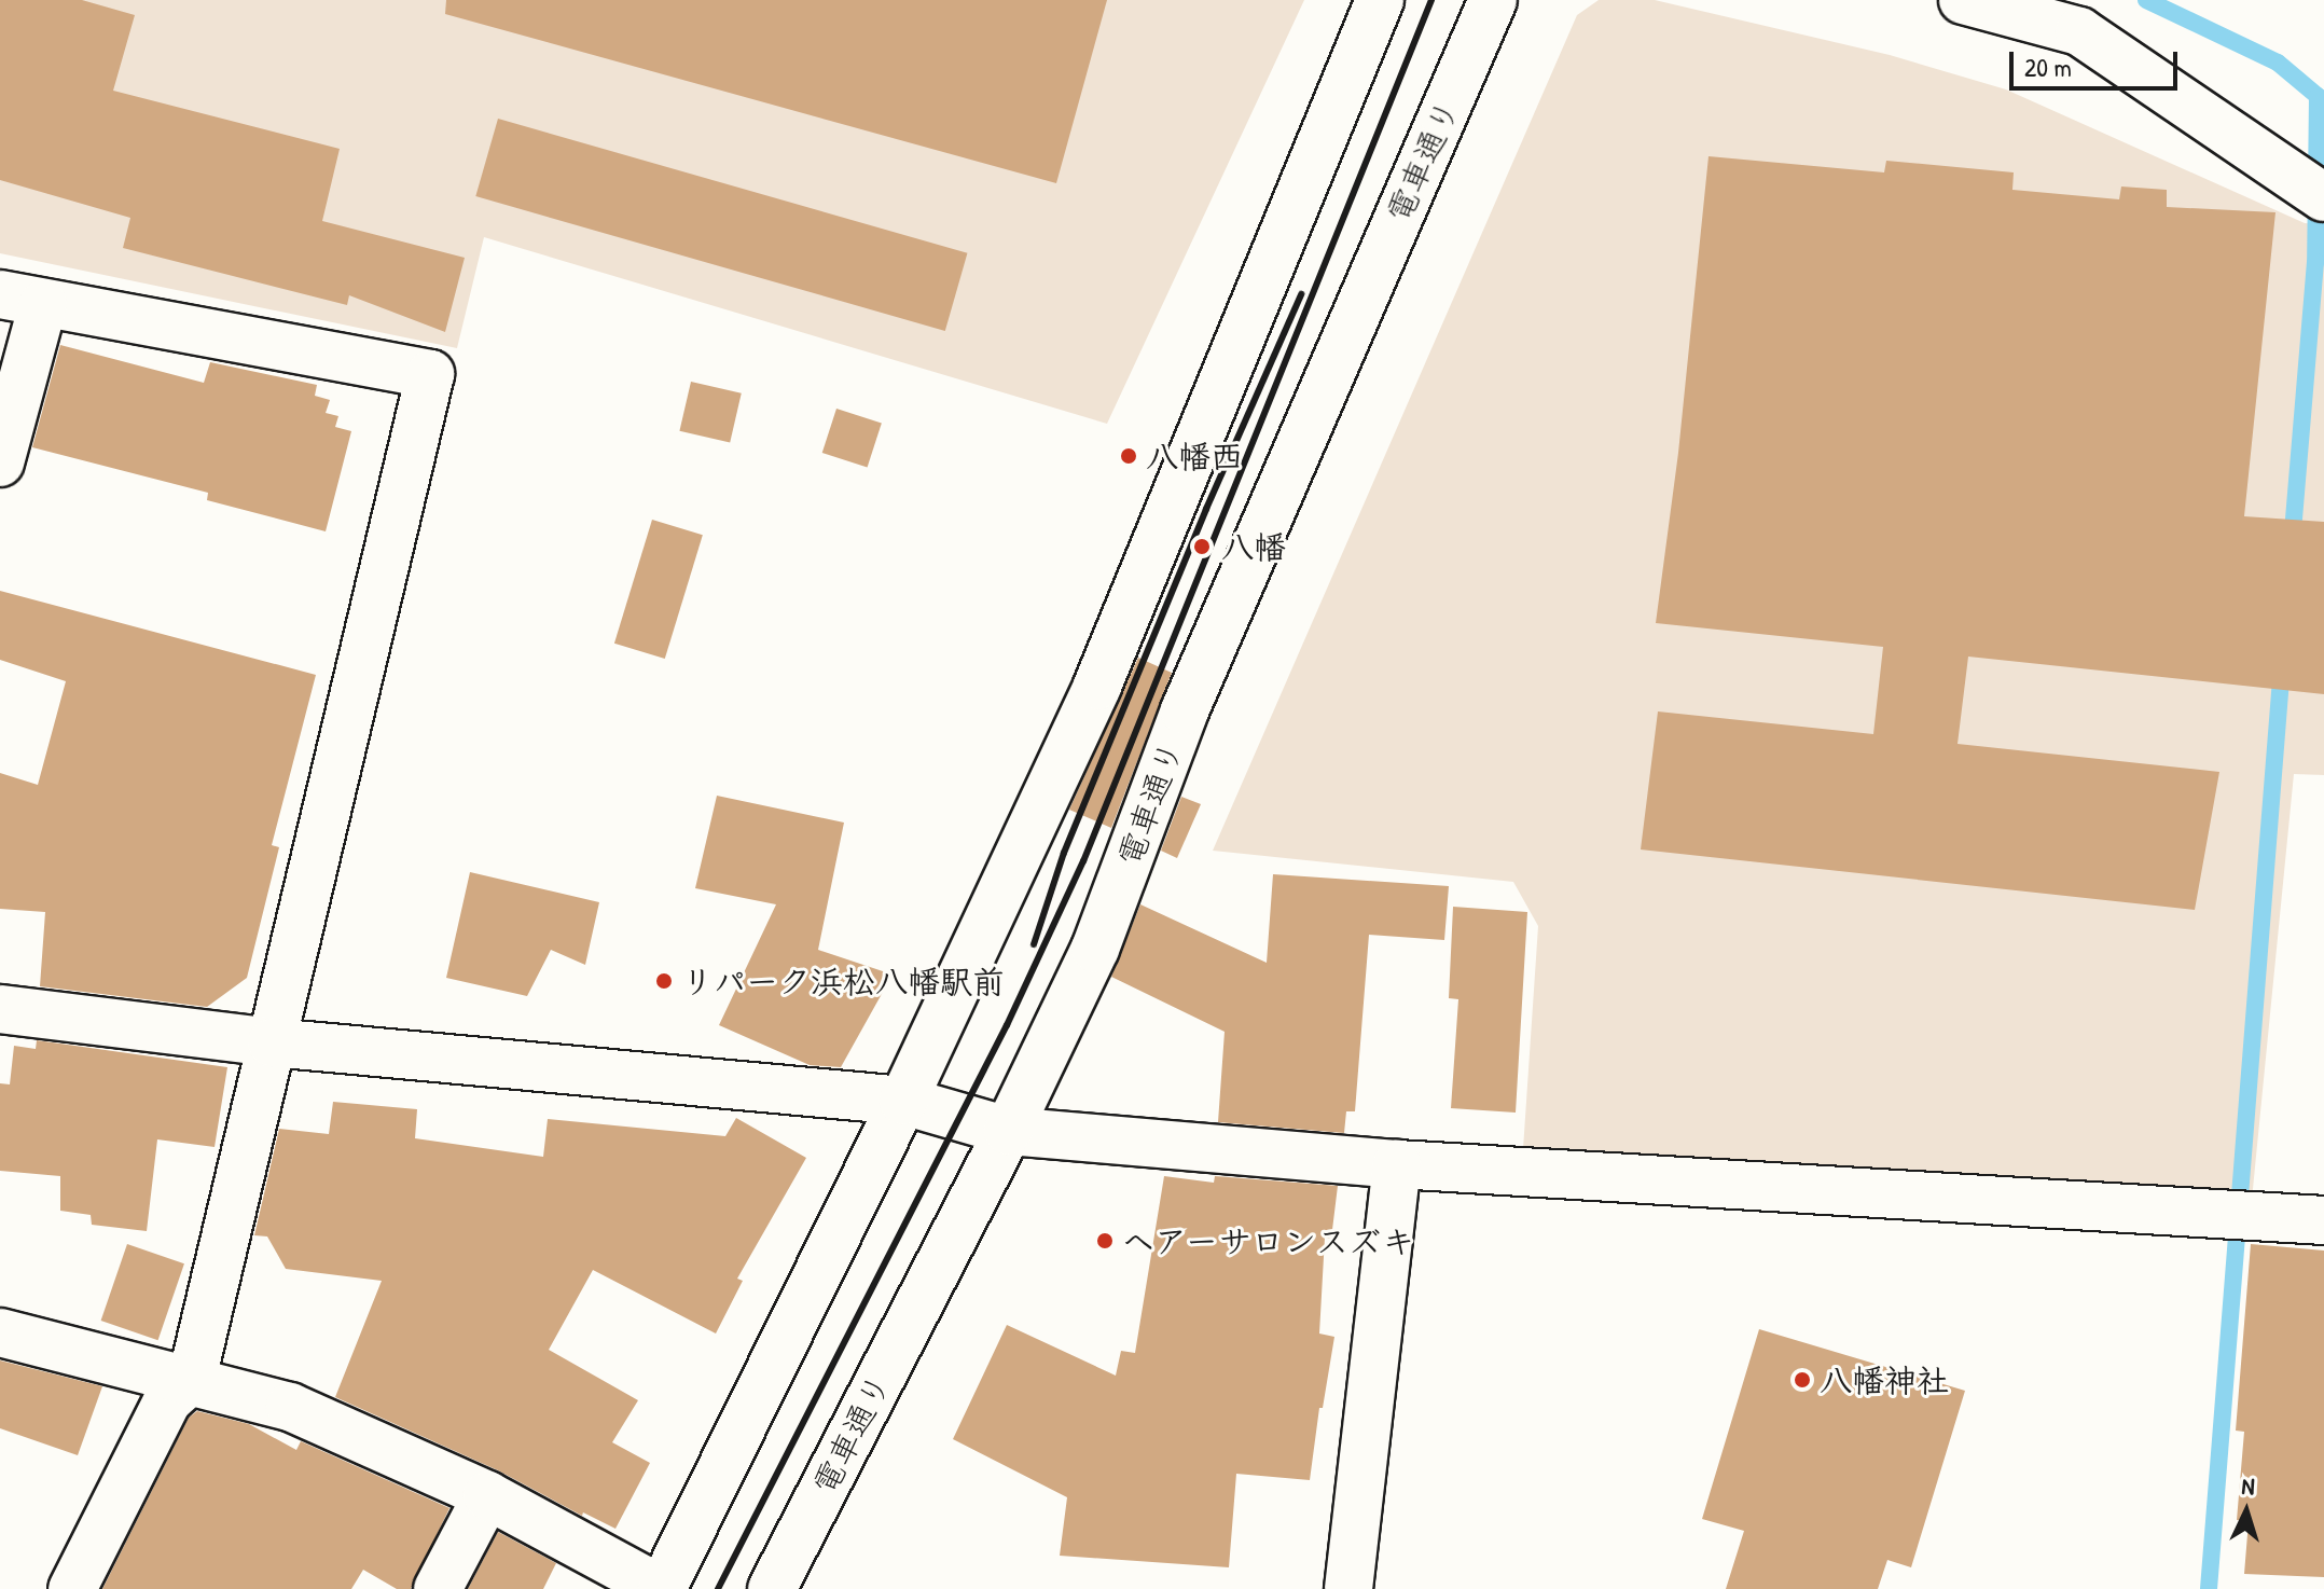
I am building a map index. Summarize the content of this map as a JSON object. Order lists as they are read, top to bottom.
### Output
{
  "streets": {
    "street": ["電車通り"]
  },
  "places": [
    "八幡西",
    "八幡",
    "リパーク浜松八幡駅前",
    "ヘアーサロンスズキ",
    "八幡神社"
  ],
  "scale_bar": "20 m",
  "north": "top"
}
